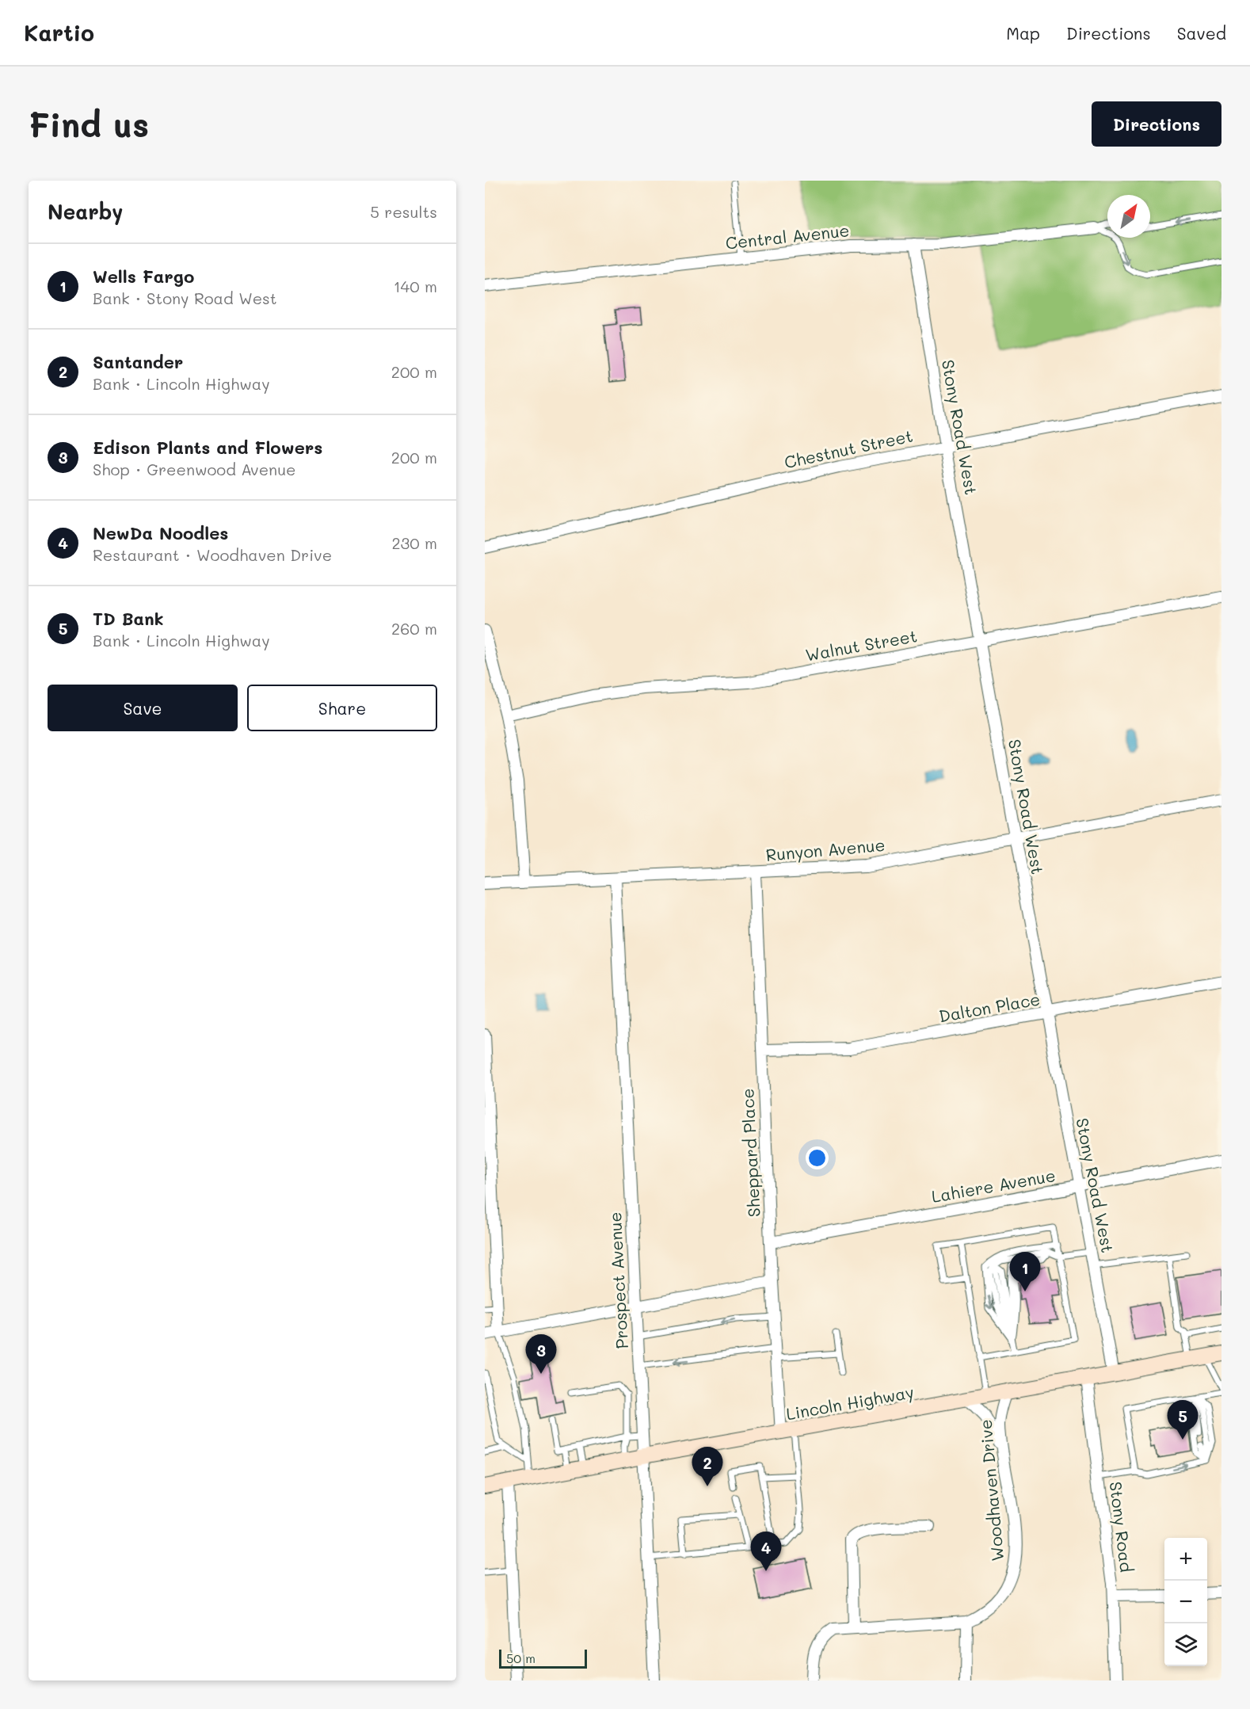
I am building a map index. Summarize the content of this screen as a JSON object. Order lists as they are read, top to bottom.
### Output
{
  "streets": {
    "main road": ["Lincoln Highway"],
    "street": [
      "Central Avenue",
      "Stony Road West",
      "Chestnut Street",
      "Walnut Street",
      "Runyon Avenue",
      "Dalton Place",
      "Sheppard Place",
      "Lahiere Avenue",
      "Prospect Avenue",
      "Woodhaven Drive",
      "Stony Road"
    ]
  },
  "crossings": [
    ["Central Avenue", "Stony Road West"],
    ["Stony Road West", "Chestnut Street"],
    ["Stony Road West", "Walnut Street"],
    ["Stony Road West", "Runyon Avenue"],
    ["Stony Road West", "Dalton Place"],
    ["Stony Road West", "Lahiere Avenue"],
    ["Stony Road West", "Lincoln Highway"],
    ["Runyon Avenue", "Sheppard Place"],
    ["Runyon Avenue", "Prospect Avenue"],
    ["Dalton Place", "Sheppard Place"],
    ["Sheppard Place", "Lahiere Avenue"],
    ["Sheppard Place", "Lincoln Highway"],
    ["Prospect Avenue", "Lincoln Highway"],
    ["Lincoln Highway", "Woodhaven Drive"],
    ["Lincoln Highway", "Stony Road"]
  ],
  "scale_bar": "50 m",
  "north": "top right",
  "page": {
    "header": "Kartio",
    "nav": ["Map", "Directions", "Saved"],
    "buttons": [
      "Directions",
      ["Save", "Share"]
    ],
    "title": "Find us",
    "heading": ["Nearby", "5 results"],
    "list": [
      {
        "mark": "1",
        "name": "Wells Fargo",
        "note": "Bank · Stony Road West",
        "value": "140 m"
      },
      {
        "mark": "2",
        "name": "Santander",
        "note": "Bank · Lincoln Highway",
        "value": "200 m"
      },
      {
        "mark": "3",
        "name": "Edison Plants and Flowers",
        "note": "Shop · Greenwood Avenue",
        "value": "200 m"
      },
      {
        "mark": "4",
        "name": "NewDa Noodles",
        "note": "Restaurant · Woodhaven Drive",
        "value": "230 m"
      },
      {
        "mark": "5",
        "name": "TD Bank",
        "note": "Bank · Lincoln Highway",
        "value": "260 m"
      }
    ],
    "pins": [
      "1",
      "3",
      "5",
      "2",
      "4"
    ],
    "map_buttons": ["+", "−"],
    "scale": "50 m"
  }
}
